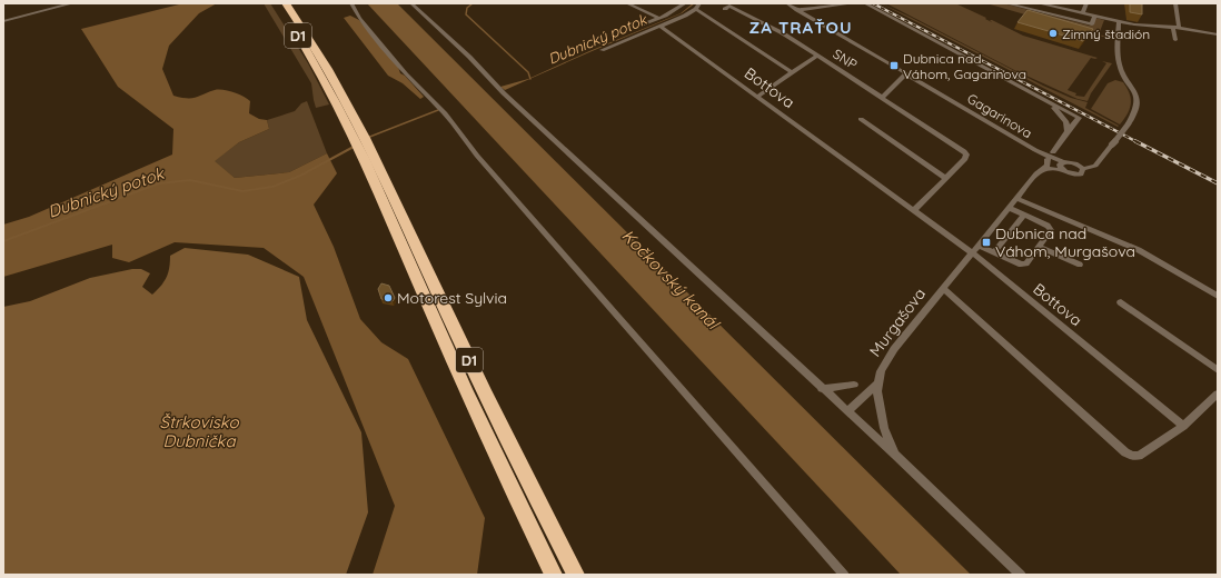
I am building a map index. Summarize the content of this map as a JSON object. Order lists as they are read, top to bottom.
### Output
{
  "streets": {
    "highway": ["D1"],
    "street": [
      "SNP",
      "Bottova",
      "Gagarinova",
      "Murgašova"
    ]
  },
  "crossings": [
    ["SNP", "Bottova"],
    ["Bottova", "Murgašova"],
    ["Gagarinova", "Murgašova"]
  ],
  "districts": ["ZA TRAŤOU"],
  "water": ["Dubnický potok", "Kočkovský kanál", "Štrkovisko Dubnička"],
  "places": {
    "other": ["Zimný štadión", "Motorest Sylvia"],
    "transit": ["Dubnica nad Váhom, Gagarinova", "Dubnica nad Váhom, Murgašova"]
  }
}
